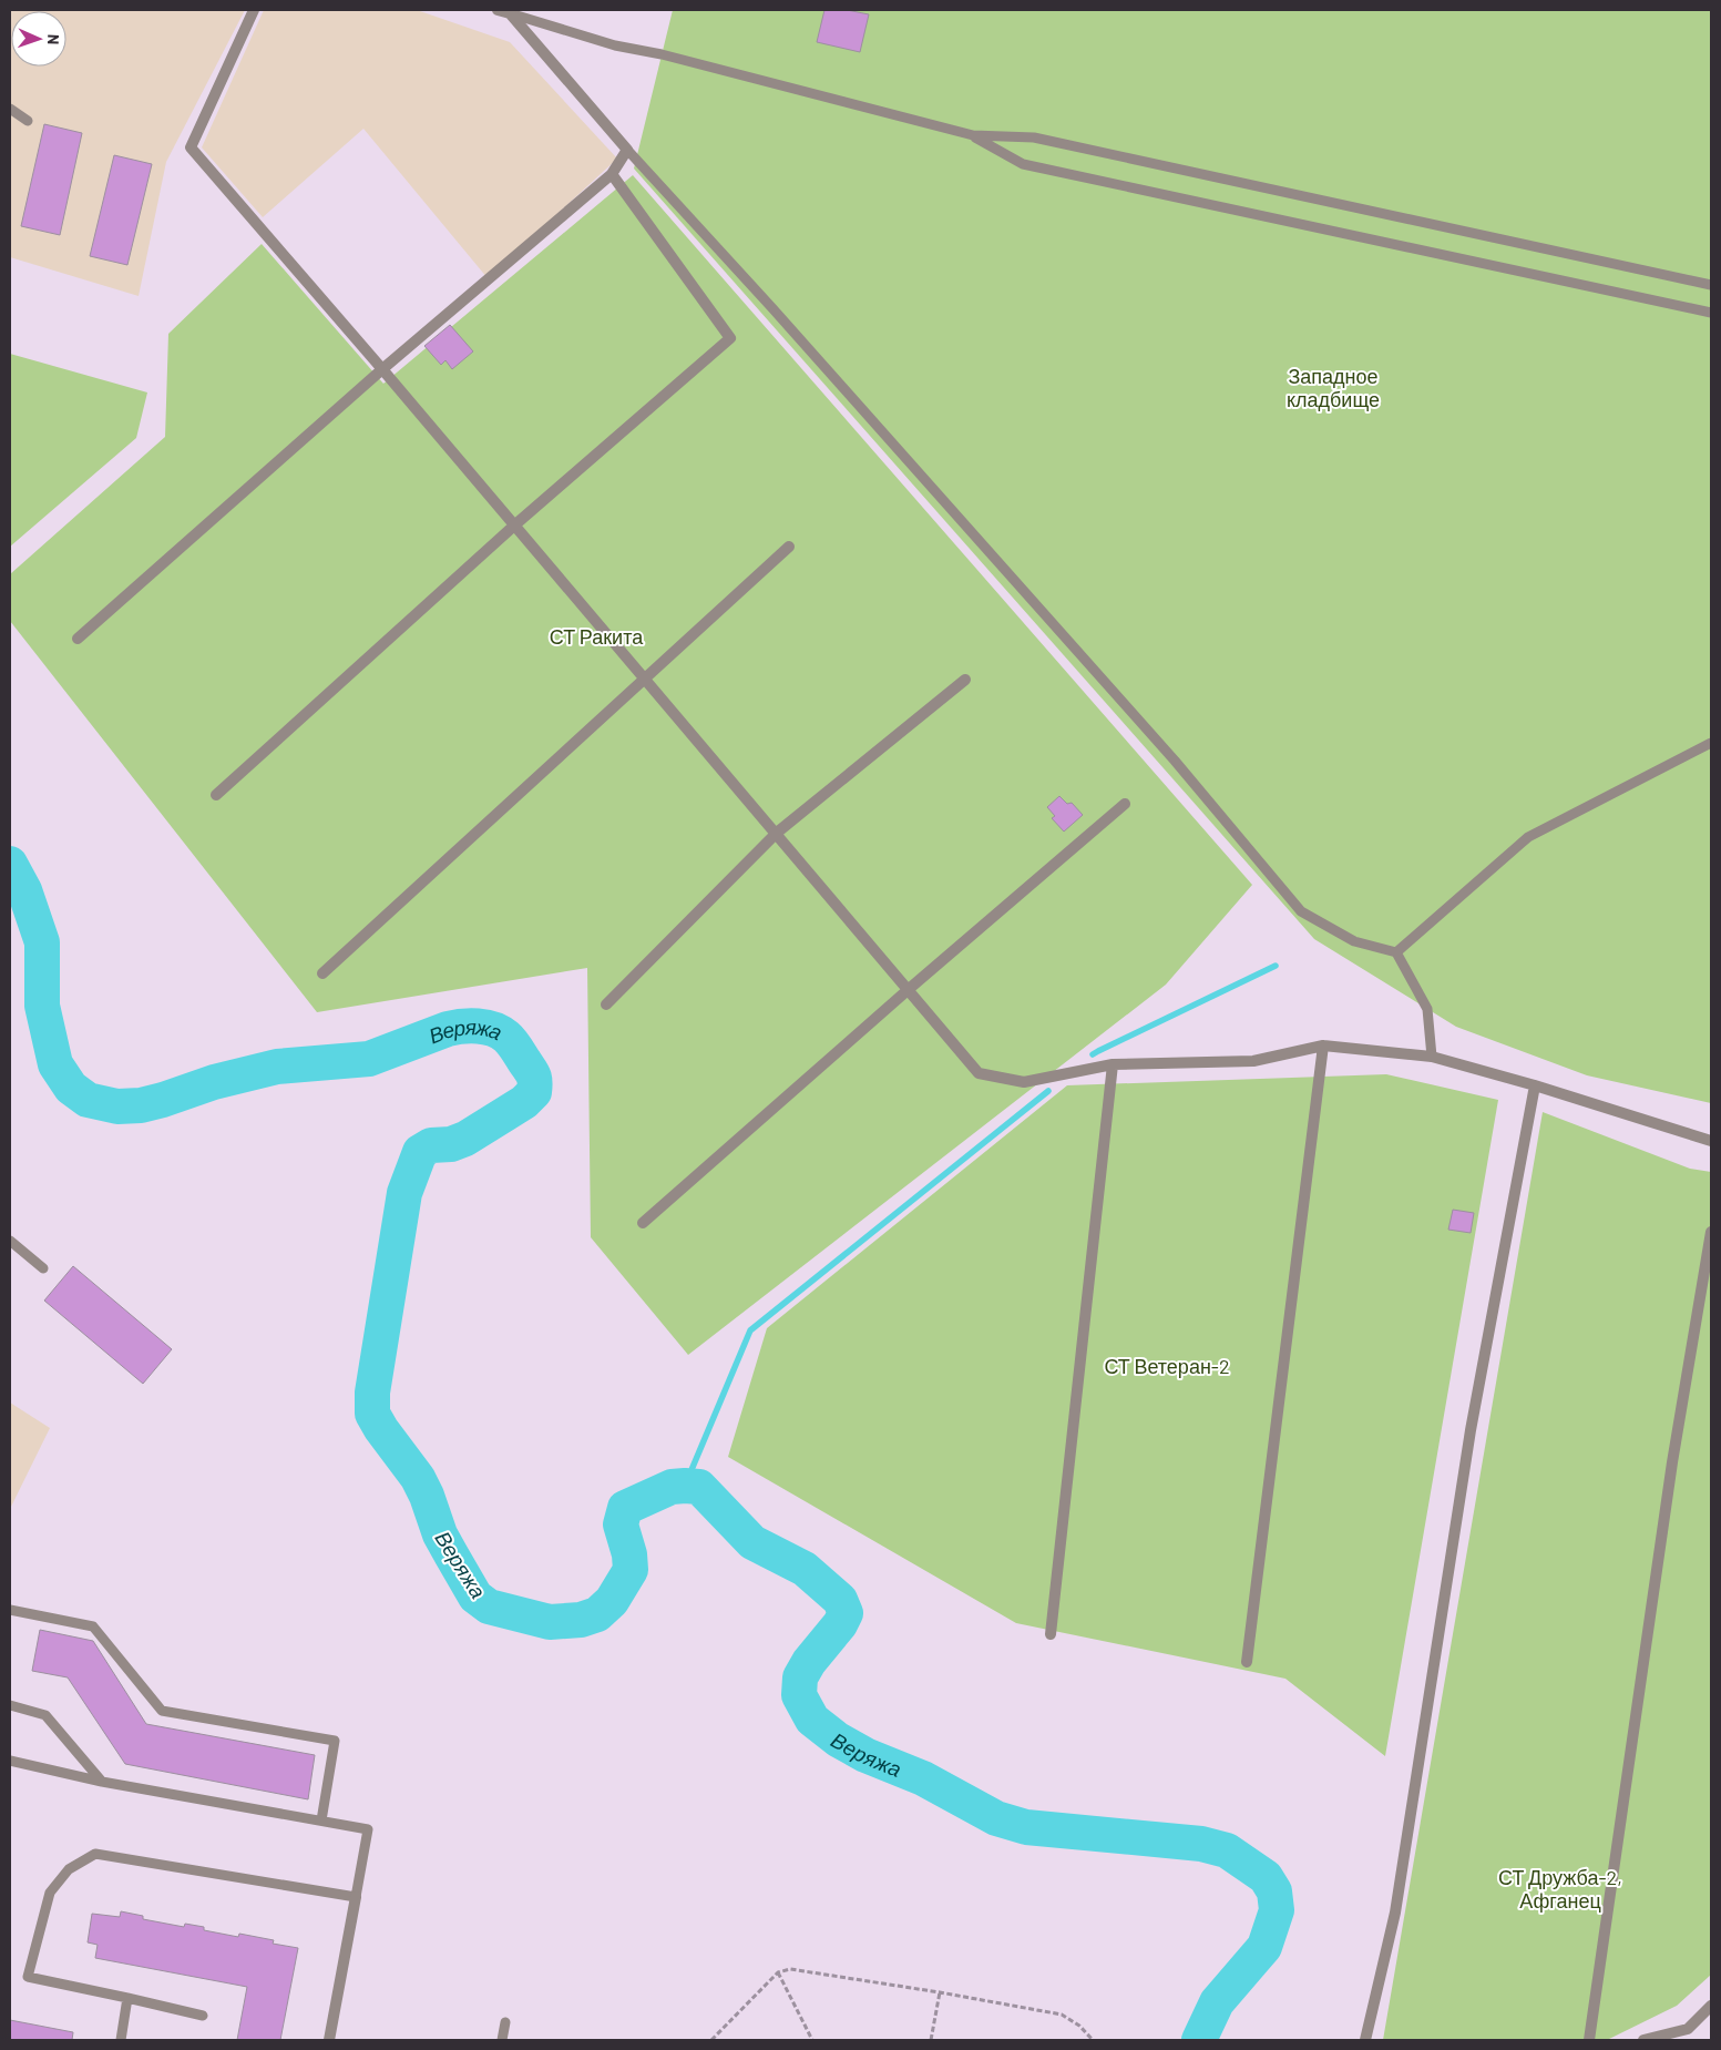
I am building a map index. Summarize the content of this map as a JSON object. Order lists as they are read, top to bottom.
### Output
{
  "water": ["Веряжа"],
  "parks": [
    "Западное кладбище",
    "СТ Ракита",
    "СТ Ветеран-2",
    "СТ Дружба-2, Афганец"
  ],
  "north": "right"
}
